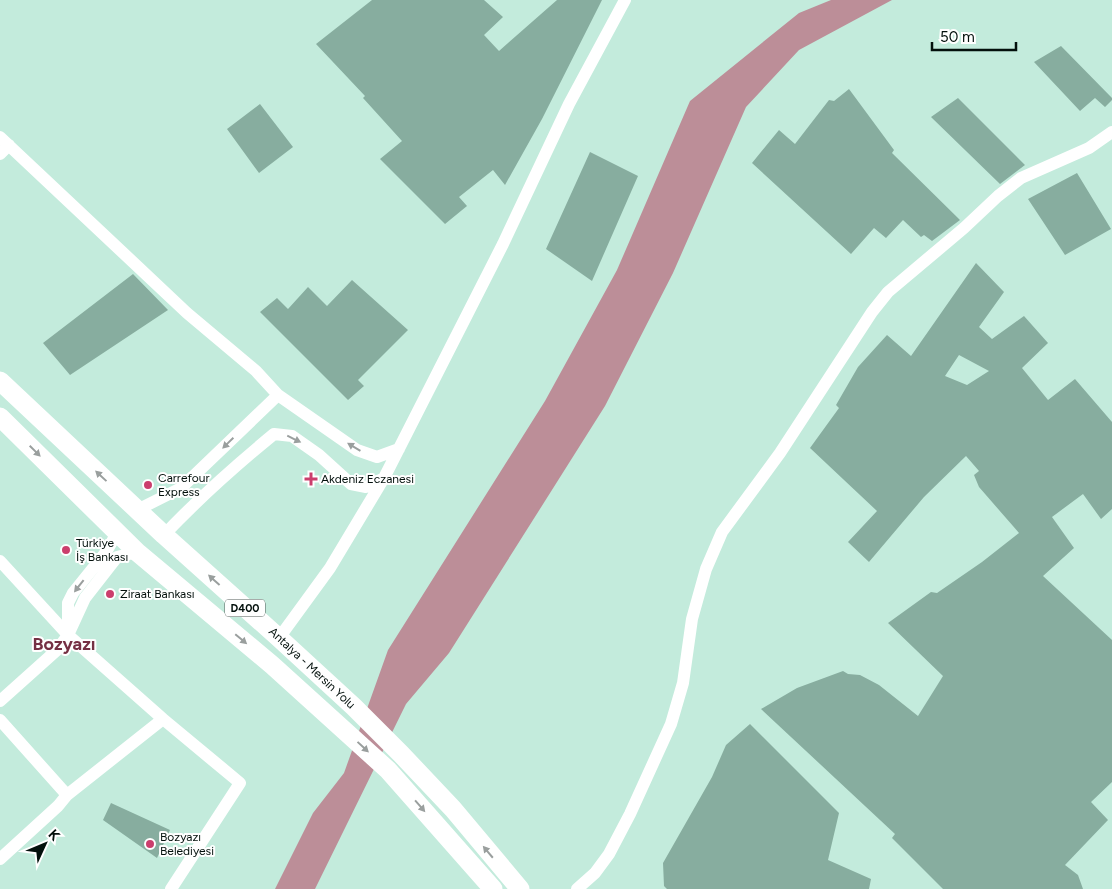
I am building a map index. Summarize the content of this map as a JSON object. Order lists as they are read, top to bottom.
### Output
{
  "streets": {
    "highway": ["D400", "Antalya - Mersin Yolu"]
  },
  "districts": ["Bozyazı"],
  "places": {
    "health": ["Akdeniz Eczanesi"],
    "other": [
      "Carrefour Express",
      "Türkiye İş Bankası",
      "Ziraat Bankası",
      "Bozyazı Belediyesi"
    ]
  },
  "scale_bar": "50 m",
  "north": "top right"
}
